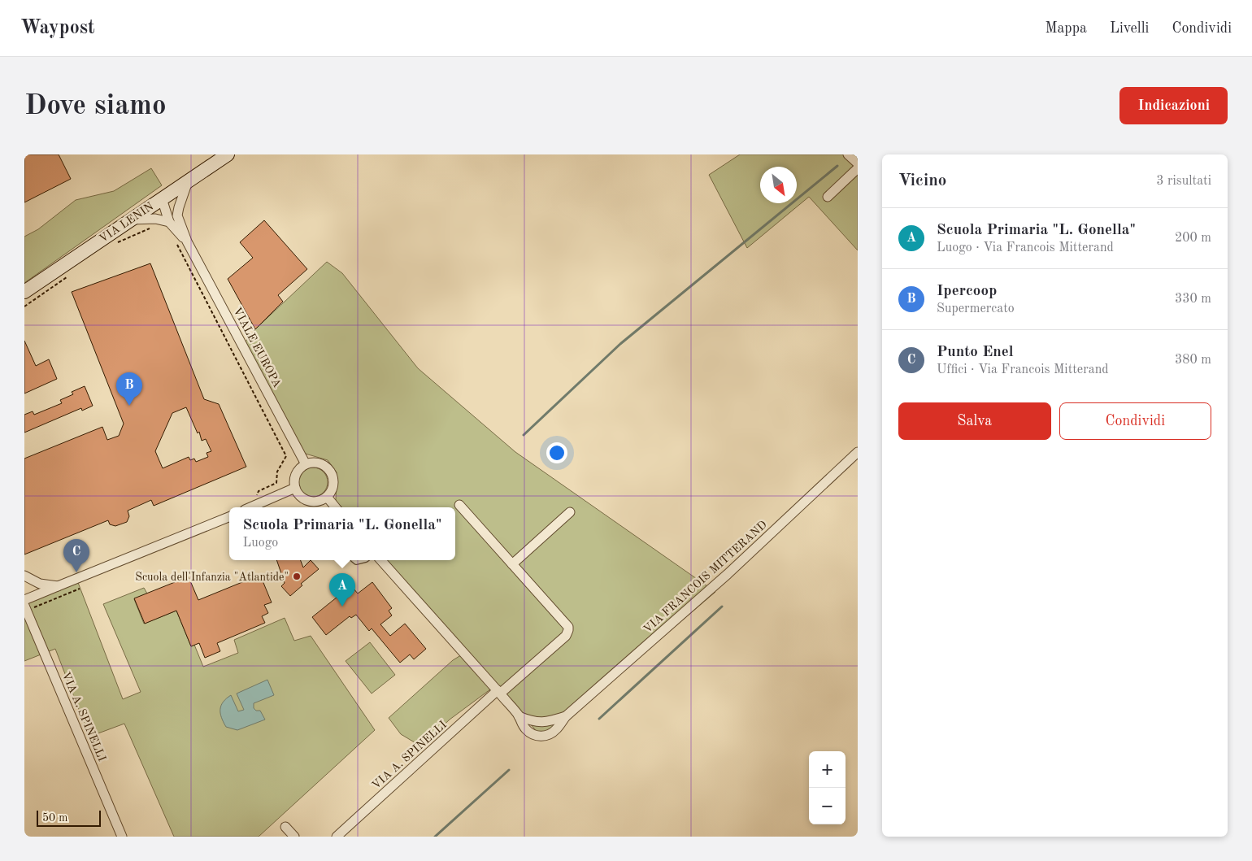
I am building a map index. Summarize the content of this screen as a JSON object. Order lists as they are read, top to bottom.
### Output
{
  "streets": {
    "main road": ["VIA LENIN"],
    "street": ["VIALE EUROPA", "VIA FRANCOIS MITTERAND", "VIA A. SPINELLI"]
  },
  "places": ["Scuola dell'Infanzia \"Atlantide\""],
  "scale_bar": "50 m",
  "north": "bottom right",
  "page": {
    "header": "Waypost",
    "nav": ["Mappa", "Livelli", "Condividi"],
    "buttons": [
      "Indicazioni",
      ["Salva", "Condividi"]
    ],
    "title": "Dove siamo",
    "heading": ["Vicino", "3 risultati"],
    "list": [
      {
        "mark": "A",
        "name": "Scuola Primaria \"L. Gonella\"",
        "note": "Luogo · Via Francois Mitterand",
        "value": "200 m"
      },
      {
        "mark": "B",
        "name": "Ipercoop",
        "note": "Supermercato",
        "value": "330 m"
      },
      {
        "mark": "C",
        "name": "Punto Enel",
        "note": "Uffici · Via Francois Mitterand",
        "value": "380 m"
      }
    ],
    "pins": ["B", "C", "A"],
    "popup": ["Scuola Primaria \"L. Gonella\"", "Luogo"],
    "map_buttons": ["+", "−"],
    "scale": "50 m"
  }
}
